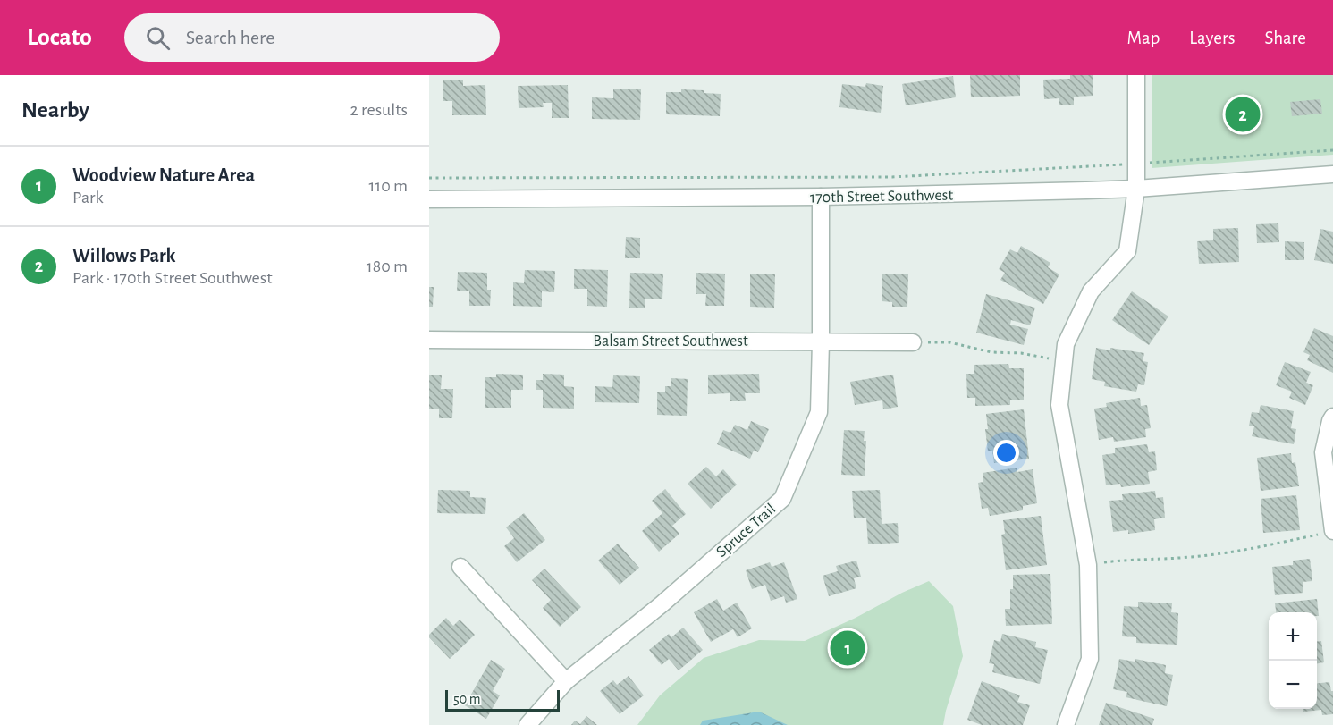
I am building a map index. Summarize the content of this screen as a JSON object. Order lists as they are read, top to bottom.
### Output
{
  "streets": {
    "street": ["170th Street Southwest", "Balsam Street Southwest", "Spruce Trail"]
  },
  "crossings": [
    ["170th Street Southwest", "Spruce Trail"],
    ["Balsam Street Southwest", "Spruce Trail"]
  ],
  "scale_bar": "50 m",
  "page": {
    "header": "Locato",
    "search": "Search here",
    "nav": ["Map", "Layers", "Share"],
    "heading": ["Nearby", "2 results"],
    "pins": ["2", "1"],
    "list": [
      {
        "mark": "1",
        "name": "Woodview Nature Area",
        "note": "Park",
        "value": "110 m"
      },
      {
        "mark": "2",
        "name": "Willows Park",
        "note": "Park · 170th Street Southwest",
        "value": "180 m"
      }
    ],
    "map_buttons": ["+", "−"],
    "scale": "50 m"
  }
}
